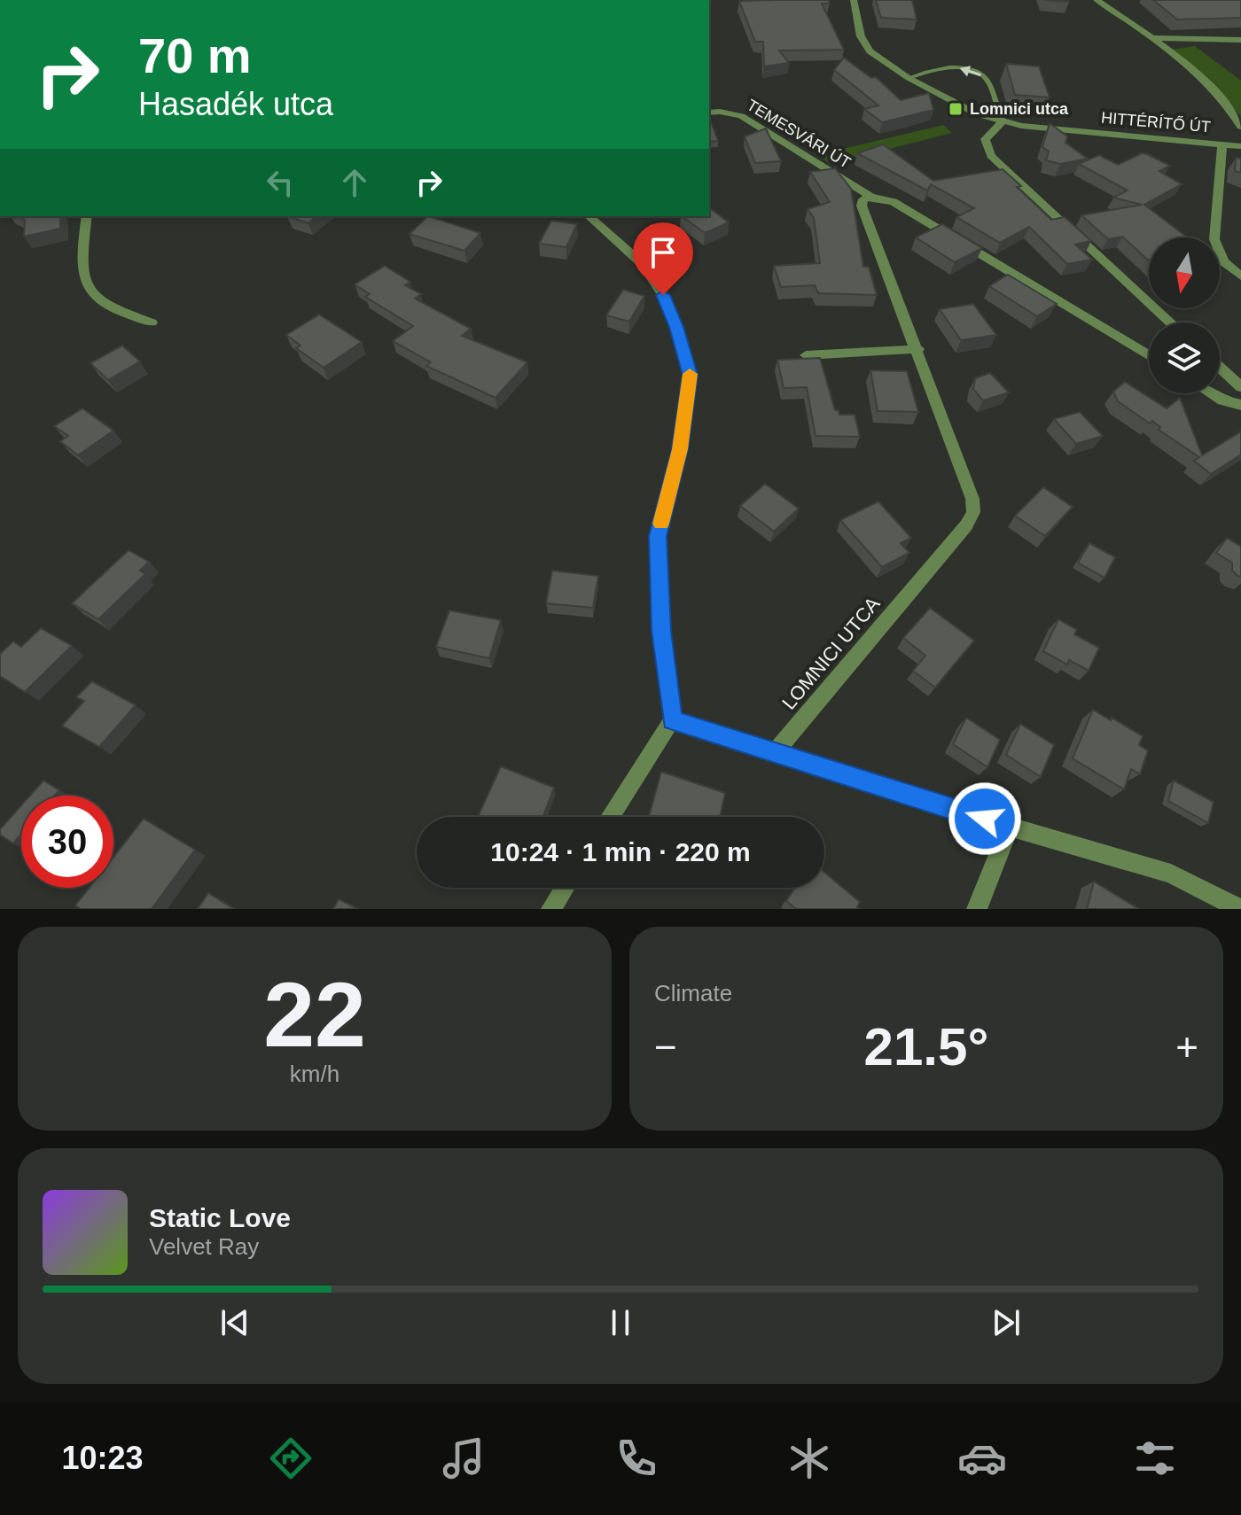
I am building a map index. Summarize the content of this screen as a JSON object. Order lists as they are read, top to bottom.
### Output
{
  "streets": {
    "street": ["HITTÉRÍTŐ ÚT", "TEMESVÁRI ÚT", "LOMNICI UTCA"]
  },
  "crossings": [
    ["TEMESVÁRI ÚT", "LOMNICI UTCA"]
  ],
  "places": {
    "transit": ["Lomnici utca"]
  },
  "north": "bottom",
  "page": {
    "turn": ["70 m", "Hasadék utca"],
    "limit": "30",
    "trip": "10:24 · 1 min · 220 m",
    "tile": [
      ["22", "km/h"],
      "Climate"
    ],
    "heat": ["−", "21.5°", "+"],
    "song": ["Static Love", "Velvet Ray"],
    "tabs": "10:23"
  }
}
